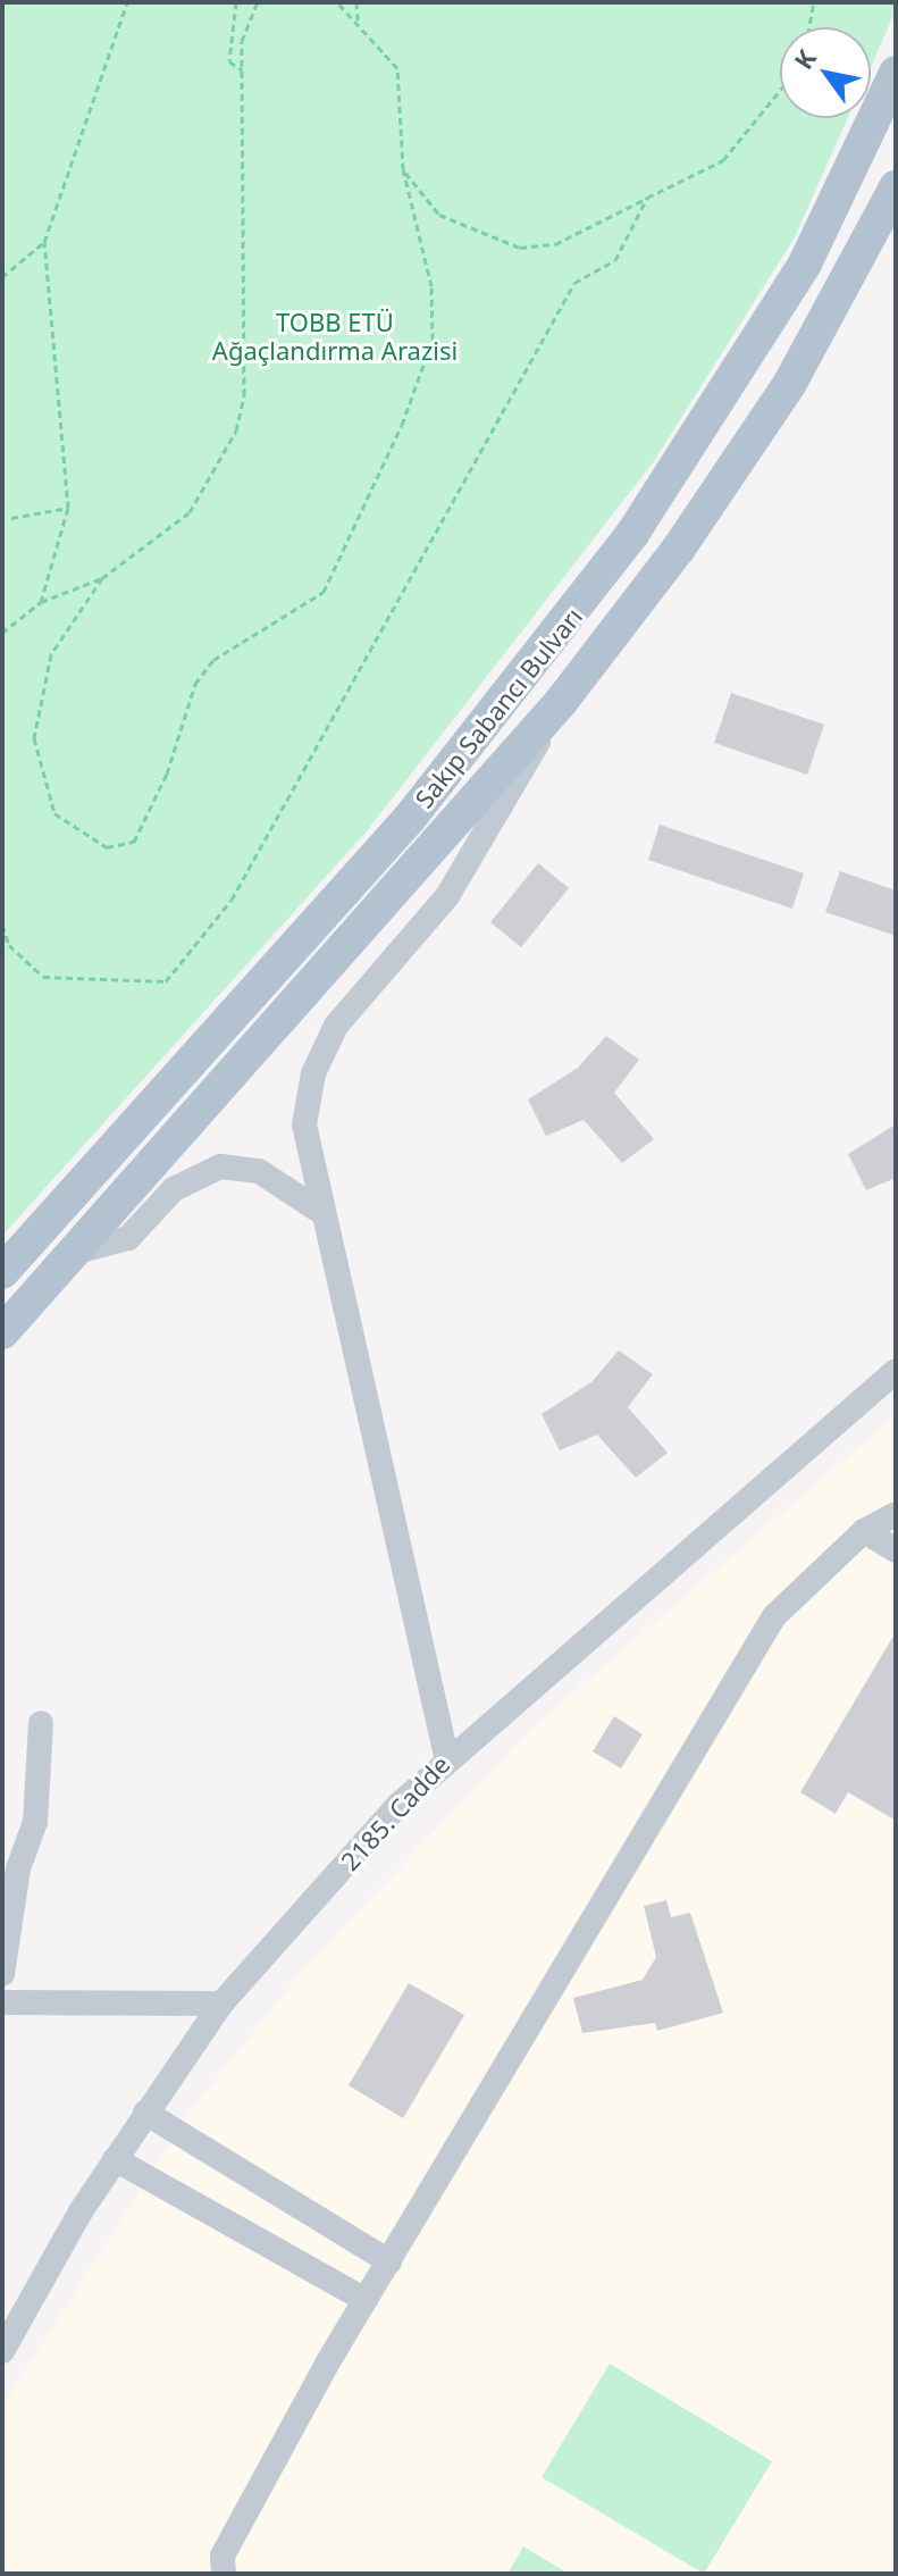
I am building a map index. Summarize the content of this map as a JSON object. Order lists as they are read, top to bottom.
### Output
{
  "streets": {
    "main road": ["Sakıp Sabancı Bulvarı"],
    "street": ["2185. Cadde"]
  },
  "parks": ["TOBB ETÜ Ağaçlandırma Arazisi"],
  "north": "top left"
}
